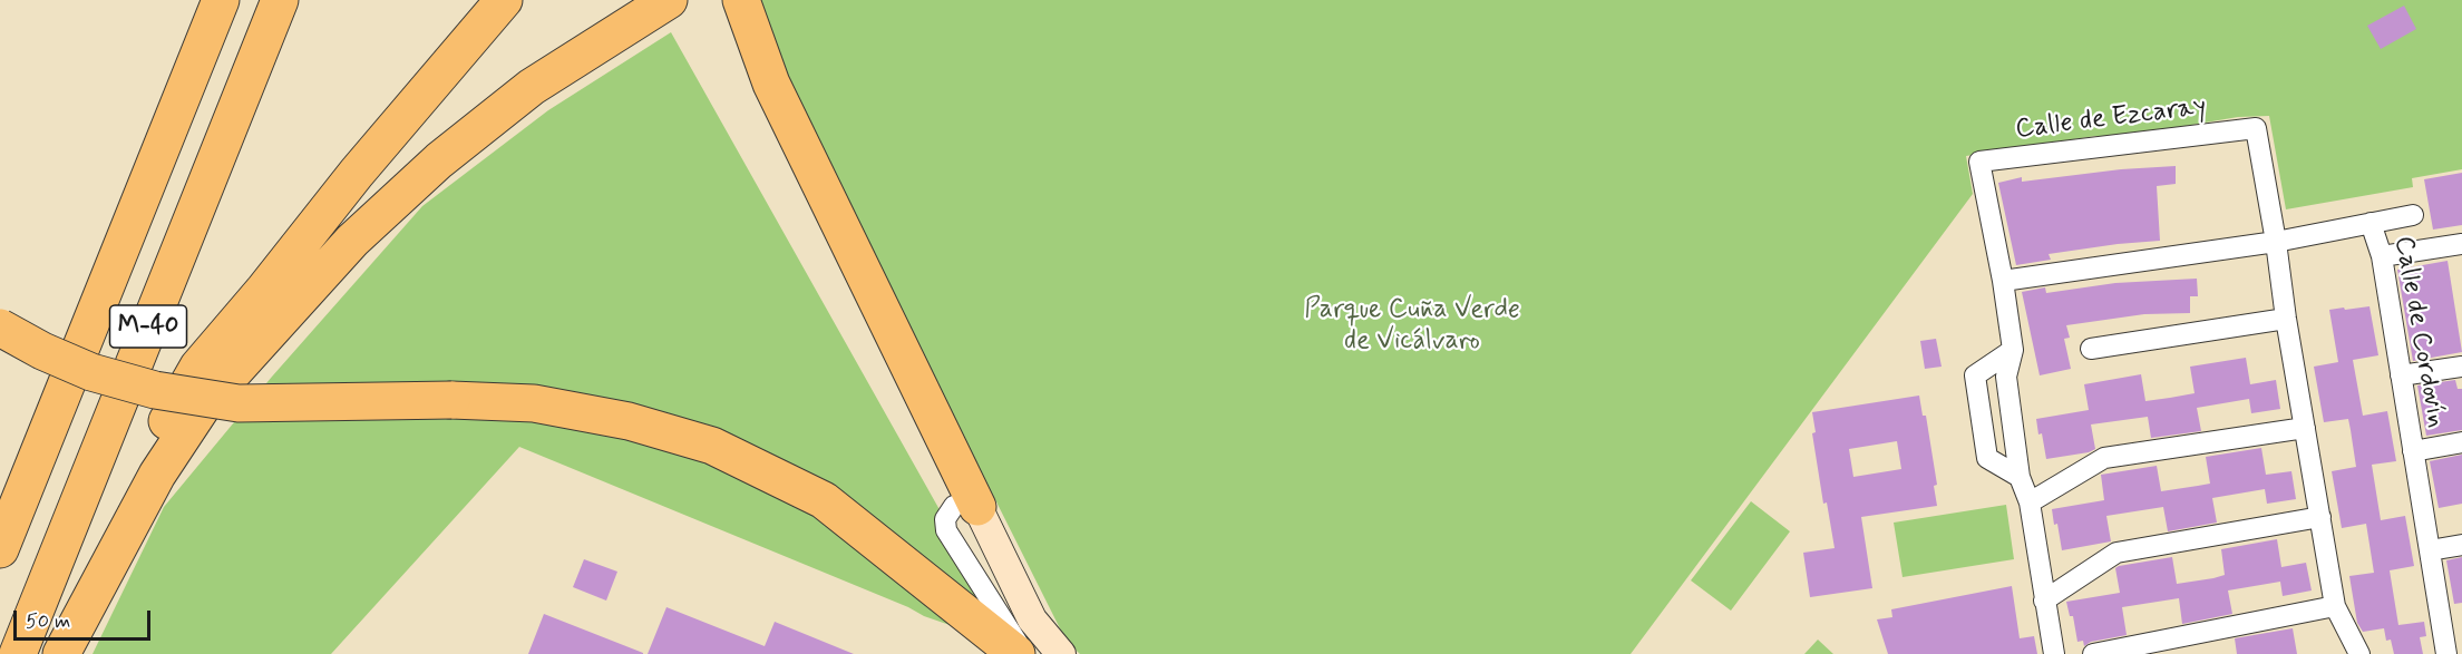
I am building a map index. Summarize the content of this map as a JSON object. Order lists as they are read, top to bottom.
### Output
{
  "streets": {
    "highway": ["M-40"],
    "street": ["Calle de Ezcaray", "Calle de Cordovín"]
  },
  "crossings": [
    ["Calle de Ezcaray", "Calle de Cordovín"]
  ],
  "parks": ["Parque Cuña Verde de Vicálvaro"],
  "scale_bar": "50 m"
}
